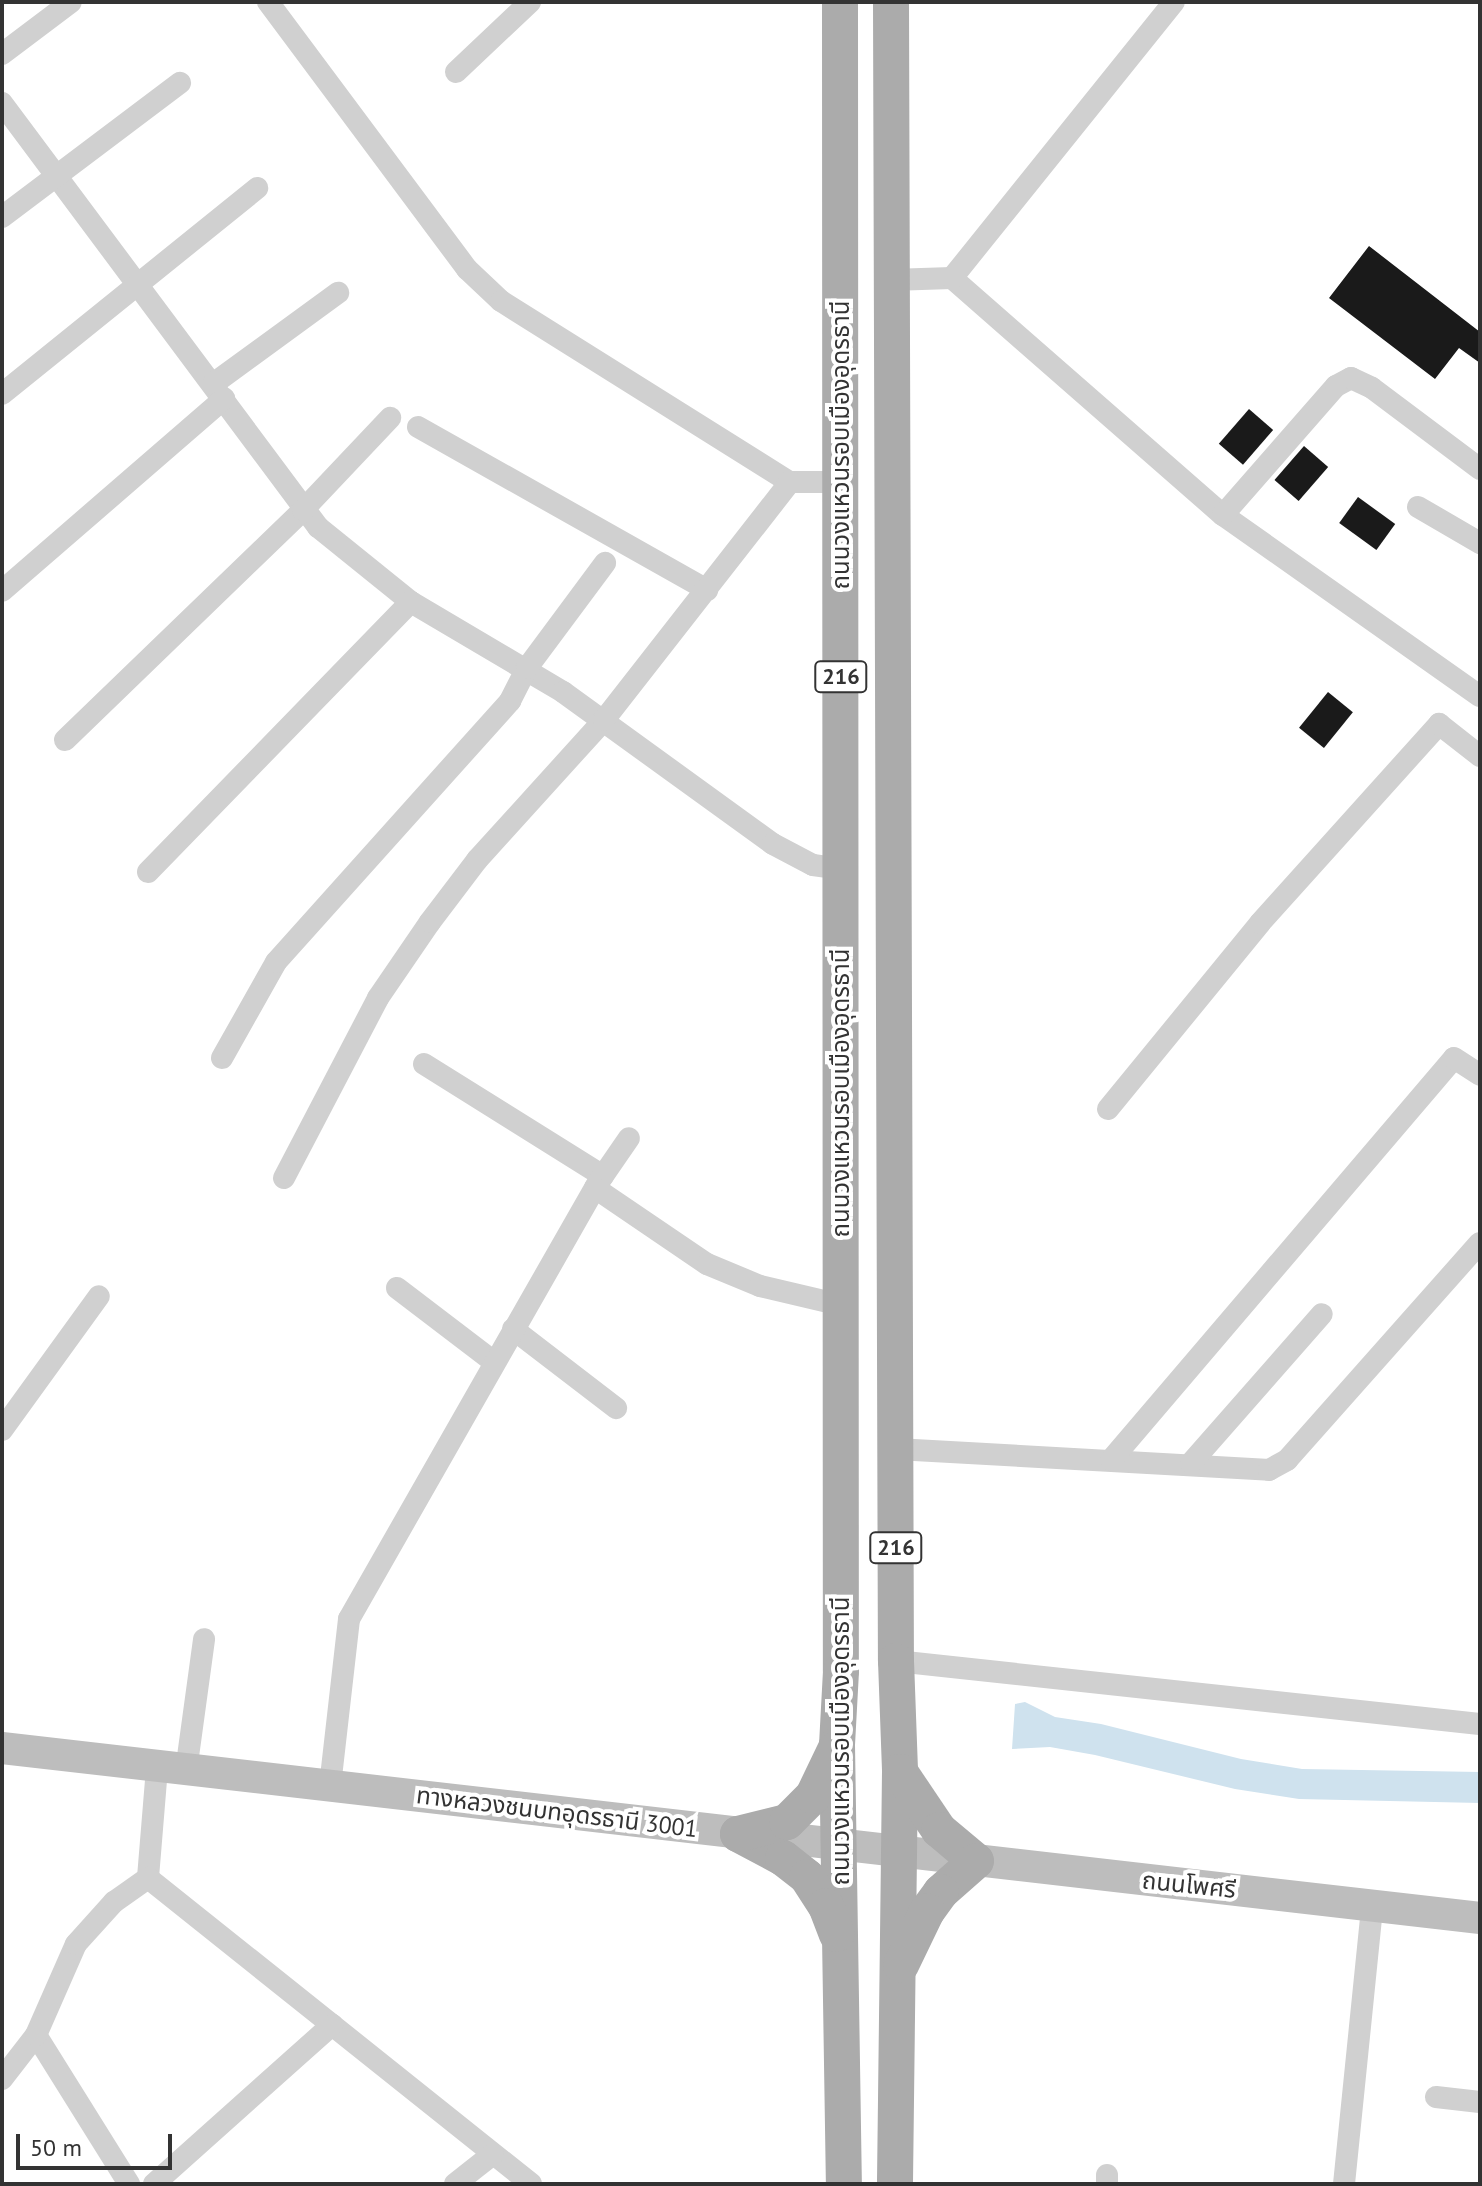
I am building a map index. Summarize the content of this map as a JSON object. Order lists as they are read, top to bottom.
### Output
{
  "streets": {
    "main road": ["ถนนวงแหวนรอบเมืองอุดรธานี", "216"],
    "street": ["ทางหลวงชนบทอุดรธานี 3001", "ถนนโพศรี"]
  },
  "crossings": [
    ["ถนนวงแหวนรอบเมืองอุดรธานี", "ทางหลวงชนบทอุดรธานี 3001"],
    ["ถนนวงแหวนรอบเมืองอุดรธานี", "ถนนโพศรี"],
    ["216", "ถนนโพศรี"],
    ["ทางหลวงชนบทอุดรธานี 3001", "ถนนโพศรี"]
  ],
  "scale_bar": "50 m"
}
